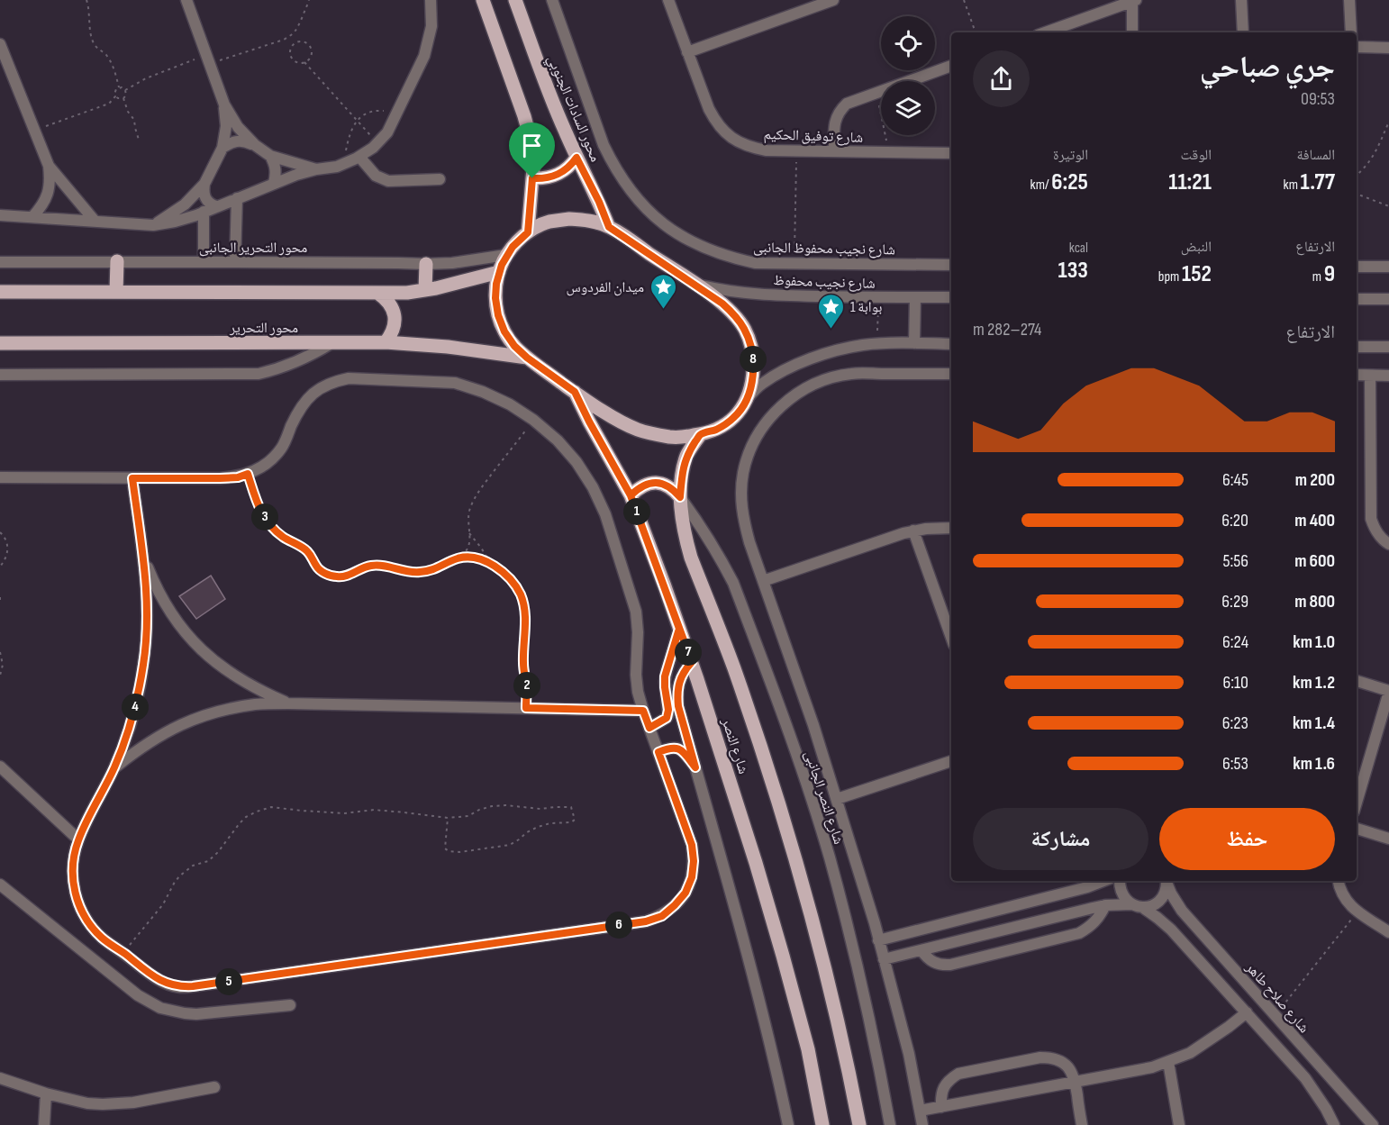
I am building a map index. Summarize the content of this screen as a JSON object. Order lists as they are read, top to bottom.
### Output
{
  "streets": {
    "main road": ["محور السادات الجنوبي", "محور التحرير", "شارع النصر"],
    "street": [
      "شارع توفيق الحكيم",
      "محور التحرير الجانبى",
      "شارع نجيب محفوظ الجانبى",
      "شارع نجيب محفوظ",
      "شارع النصر الجانبى",
      "شارع صلاح طاهر"
    ]
  },
  "crossings": [
    ["شارع النصر", "شارع النصر الجانبى"]
  ],
  "places": {
    "place": ["ميدان الفردوس", "بوابة 1"]
  },
  "page": {
    "heading": ["جري صباحي", "09:53"],
    "stats": [
      ["المسافة", "1.77 km"],
      ["الوقت", "11:21"],
      ["الوتيرة", "6:25 /km"],
      ["الارتفاع", "9 m"],
      ["النبض", "152 bpm"],
      ["kcal", "133"]
    ],
    "chart": ["الارتفاع", "274–282 m"],
    "pins": [
      "8",
      "1",
      "3",
      "7",
      "2",
      "4",
      "6",
      "5"
    ],
    "list": [
      {
        "name": "200 m",
        "note": "6:45"
      },
      {
        "name": "400 m",
        "note": "6:20"
      },
      {
        "name": "600 m",
        "note": "5:56"
      },
      {
        "name": "800 m",
        "note": "6:29"
      },
      {
        "name": "1.0 km",
        "note": "6:24"
      },
      {
        "name": "1.2 km",
        "note": "6:10"
      },
      {
        "name": "1.4 km",
        "note": "6:23"
      },
      {
        "name": "1.6 km",
        "note": "6:53"
      }
    ],
    "buttons": ["حفظ", "مشاركة"]
  }
}
